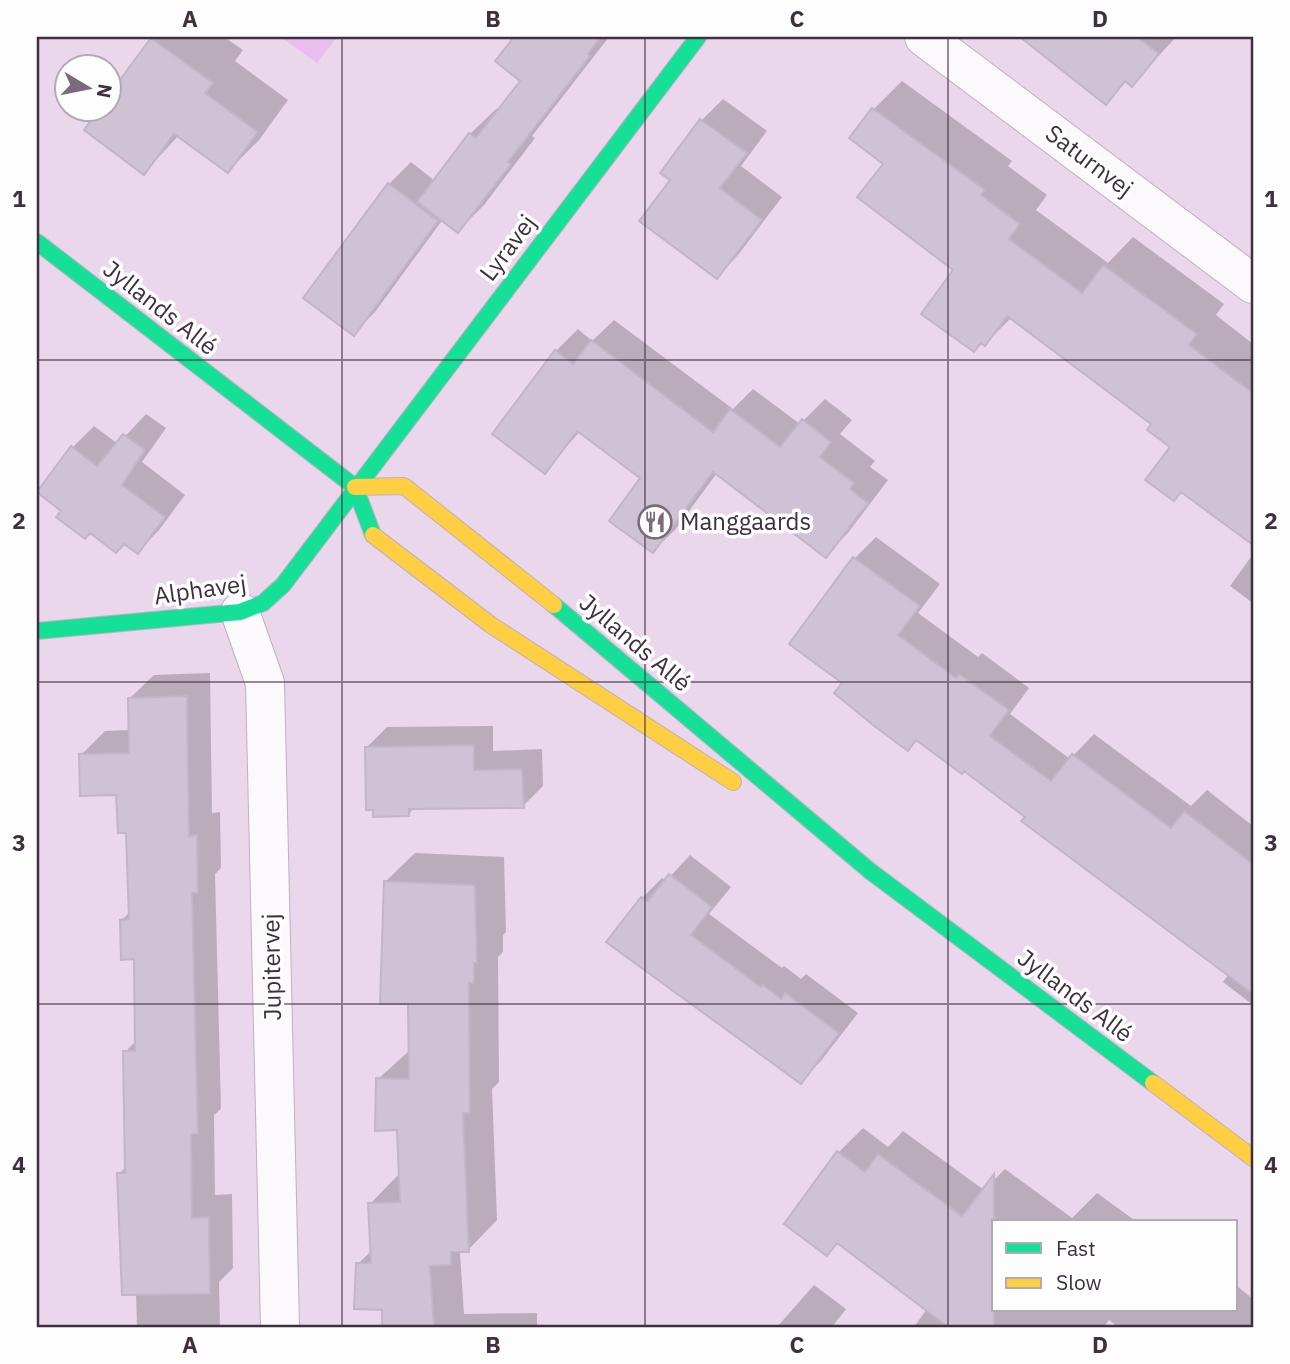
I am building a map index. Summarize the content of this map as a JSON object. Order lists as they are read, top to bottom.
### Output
{
  "streets": {
    "street": [
      "Saturnvej",
      "Lyravej",
      "Jyllands Allé",
      "Alphavej",
      "Jupitervej"
    ]
  },
  "crossings": [
    ["Lyravej", "Jyllands Allé"],
    ["Lyravej", "Alphavej"],
    ["Jyllands Allé", "Alphavej"],
    ["Alphavej", "Jupitervej"]
  ],
  "places": {
    "restaurant": ["Manggaards"]
  },
  "legend": ["Fast", "Slow"],
  "north": "right",
  "grid": {
    "columns": [
      "A",
      "B",
      "C",
      "D"
    ],
    "rows": [
      "1",
      "2",
      "3",
      "4"
    ]
  }
}
